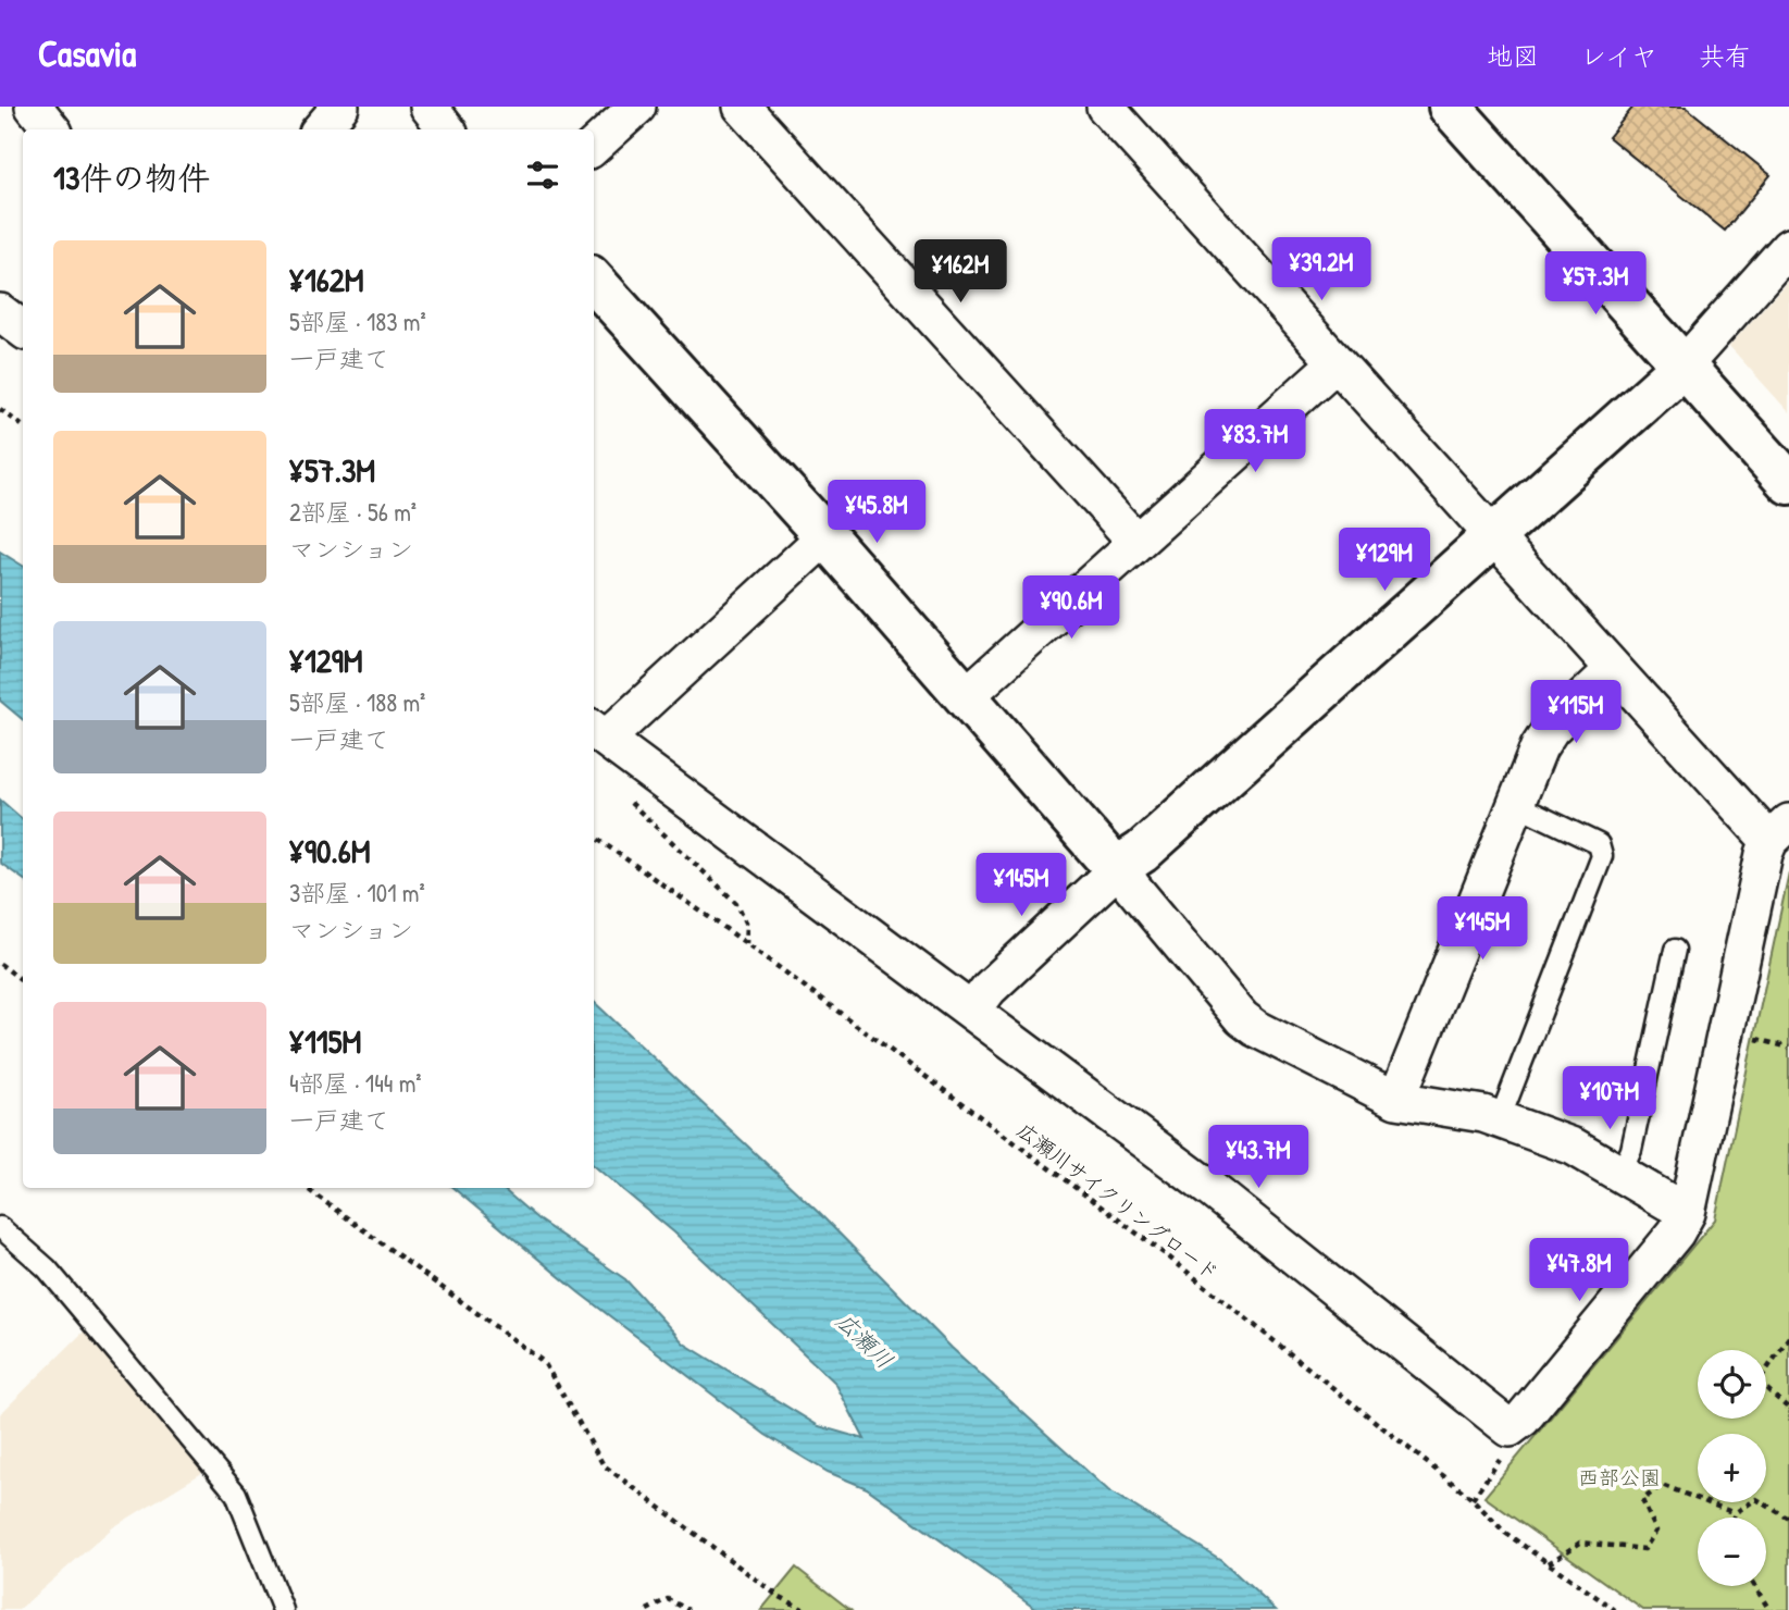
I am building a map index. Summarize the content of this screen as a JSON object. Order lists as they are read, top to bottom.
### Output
{
  "streets": {
    "path": ["広瀬川サイクリングロード"]
  },
  "water": ["広瀬川"],
  "parks": ["西部公園"],
  "page": {
    "header": "Casavia",
    "nav": ["地図", "レイヤ", "共有"],
    "heading": "13件の物件",
    "list": [
      {
        "name": "¥162M",
        "note": "5部屋 · 183 m² · 一戸建て"
      },
      {
        "name": "¥57.3M",
        "note": "2部屋 · 56 m² · マンション"
      },
      {
        "name": "¥129M",
        "note": "5部屋 · 188 m² · 一戸建て"
      },
      {
        "name": "¥90.6M",
        "note": "3部屋 · 101 m² · マンション"
      },
      {
        "name": "¥115M",
        "note": "4部屋 · 144 m² · 一戸建て"
      }
    ],
    "price": [
      "¥39.2M",
      "¥162M",
      "¥57.3M",
      "¥83.7M",
      "¥45.8M",
      "¥129M",
      "¥90.6M",
      "¥115M",
      "¥145M",
      "¥145M",
      "¥107M",
      "¥43.7M",
      "¥47.8M"
    ],
    "map_buttons": ["+", "−"]
  }
}
